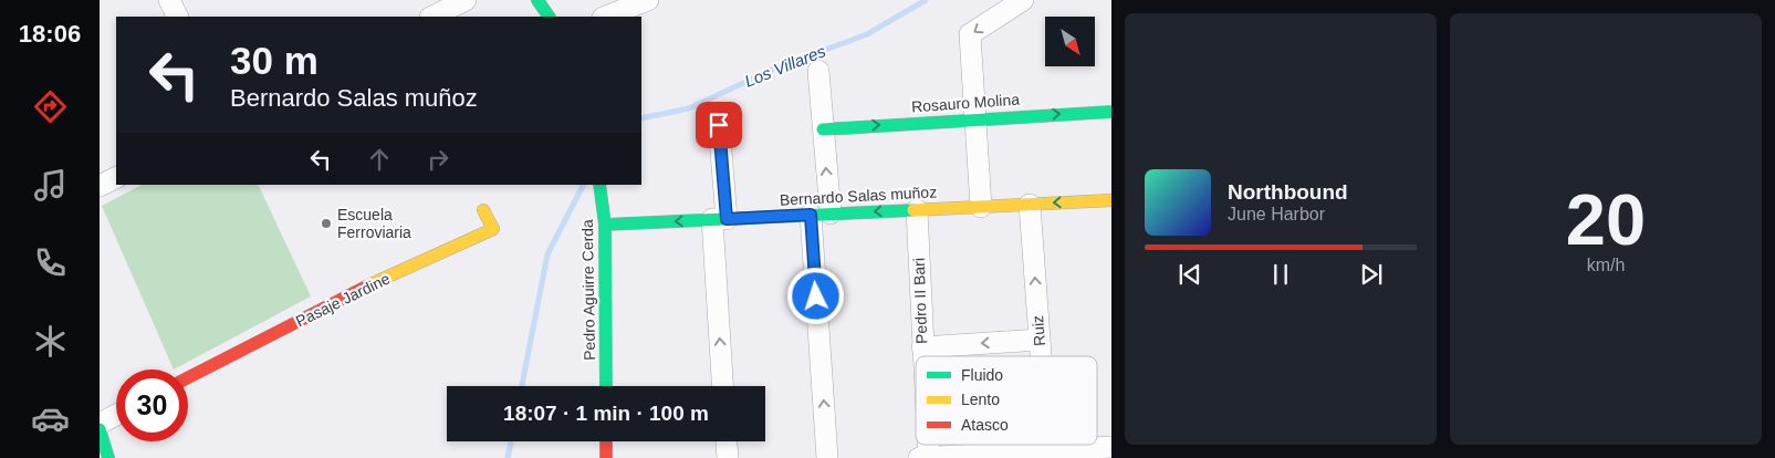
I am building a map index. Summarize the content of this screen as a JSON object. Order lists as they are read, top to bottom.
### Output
{
  "streets": {
    "street": [
      "Rosauro Molina",
      "Bernardo Salas muñoz",
      "Pedro Aguirre Cerda",
      "Pasaje Jardine",
      "Pedro II Bari",
      "Ruiz"
    ]
  },
  "crossings": [
    ["Bernardo Salas muñoz", "Pedro Aguirre Cerda"],
    ["Bernardo Salas muñoz", "Pedro II Bari"],
    ["Bernardo Salas muñoz", "Ruiz"]
  ],
  "one_way": ["Rosauro Molina", "Bernardo Salas muñoz", "Ruiz"],
  "water": ["Los Villares"],
  "places": ["Escuela Ferroviaria"],
  "legend": ["Fluido", "Lento", "Atasco"],
  "north": "bottom right",
  "page": {
    "tabs": "18:06",
    "tile": ["20", "km/h"],
    "turn": ["30 m", "Bernardo Salas muñoz"],
    "song": ["Northbound", "June Harbor"],
    "limit": "30",
    "trip": "18:07 · 1 min · 100 m"
  }
}
